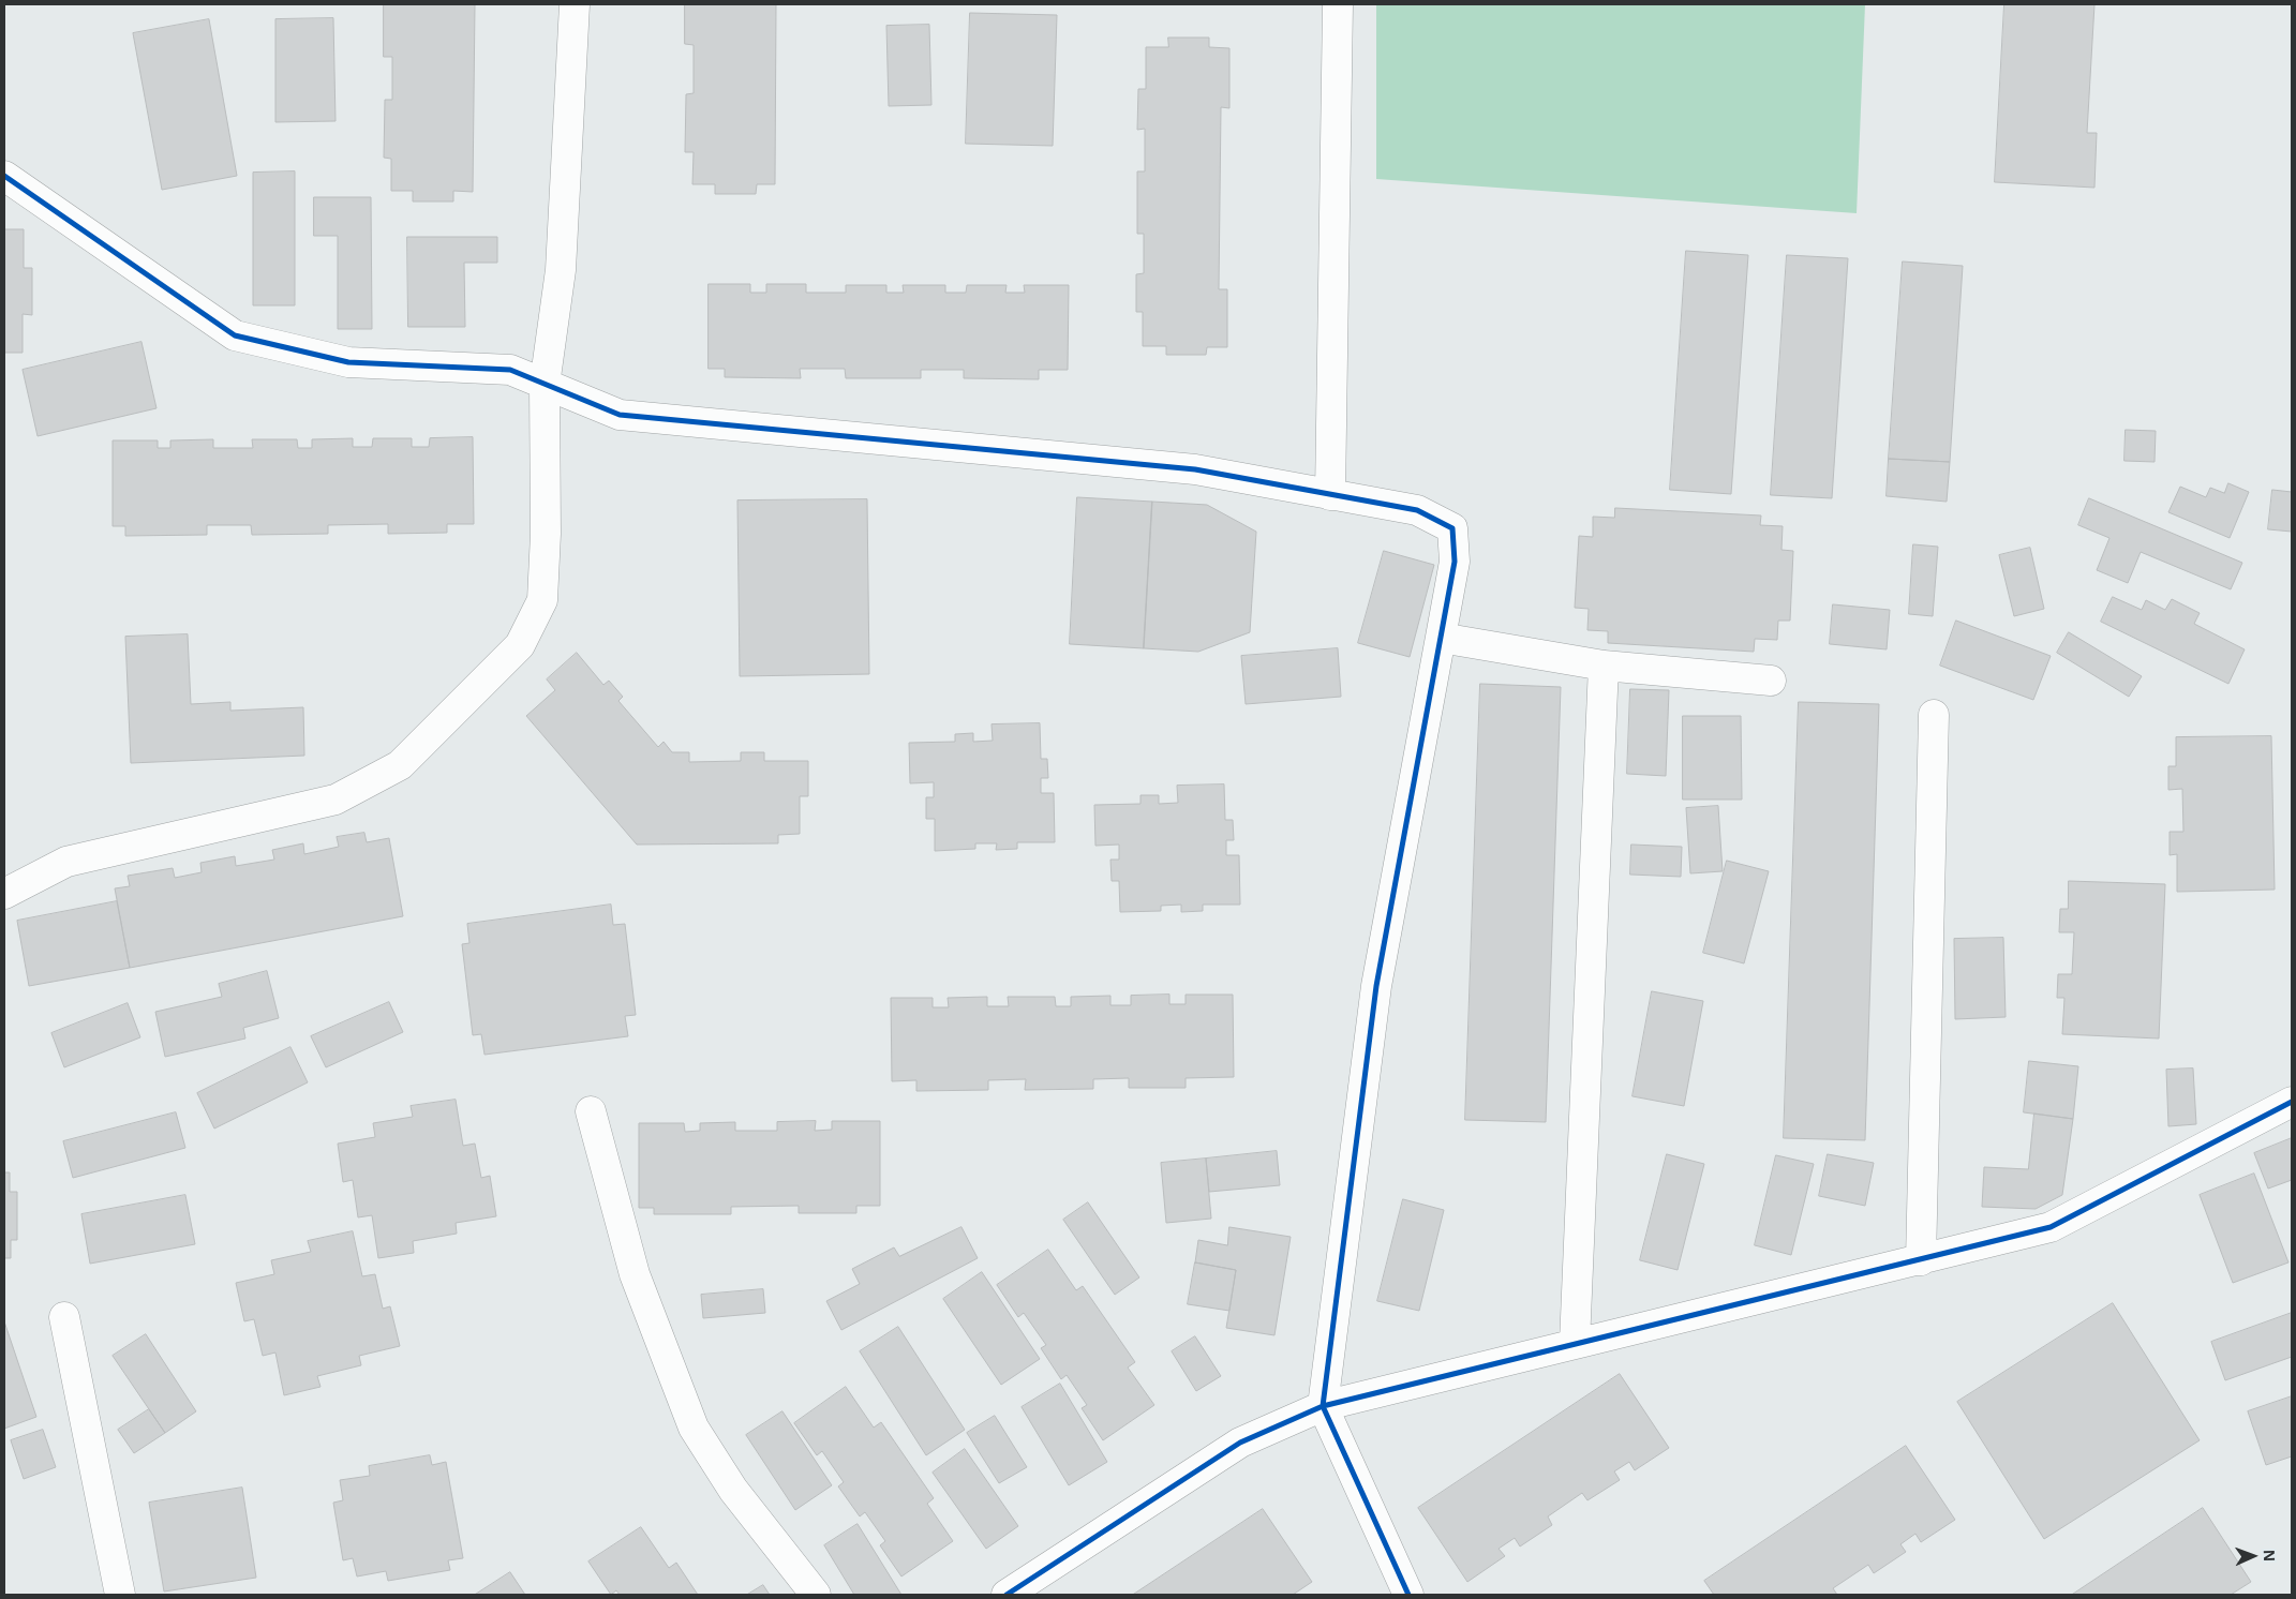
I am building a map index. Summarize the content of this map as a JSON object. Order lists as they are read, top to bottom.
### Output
{
  "north": "right"
}
